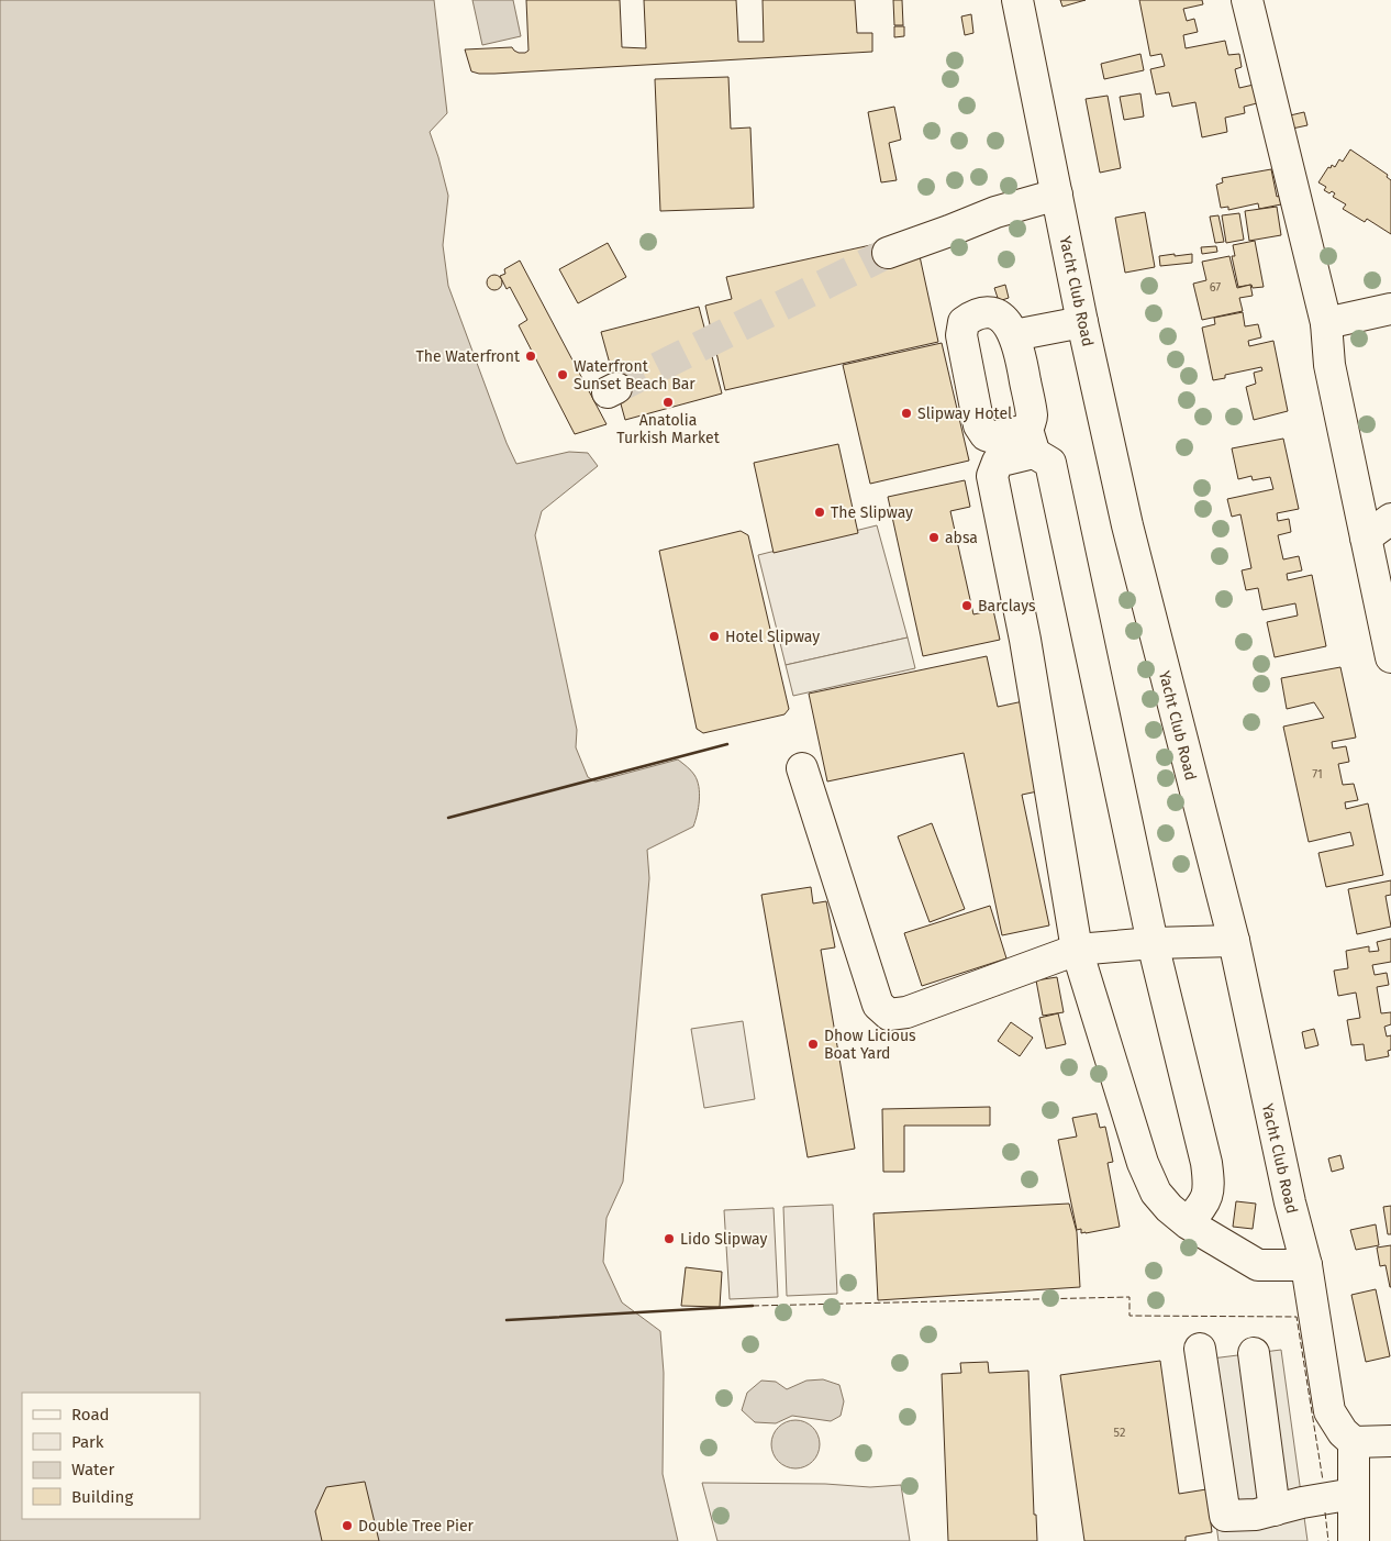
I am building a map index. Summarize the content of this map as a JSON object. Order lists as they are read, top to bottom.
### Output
{
  "streets": {
    "street": ["Yacht Club Road"]
  },
  "places": [
    "The Waterfront",
    "Waterfront Sunset Beach Bar",
    "Anatolia Turkish Market",
    "Slipway Hotel",
    "The Slipway",
    "absa",
    "Barclays",
    "Hotel Slipway",
    "Dhow Licious Boat Yard",
    "Lido Slipway",
    "Double Tree Pier"
  ],
  "house_numbers": ["67", "71", "52"],
  "legend": [
    "Road",
    "Park",
    "Water",
    "Building"
  ]
}
